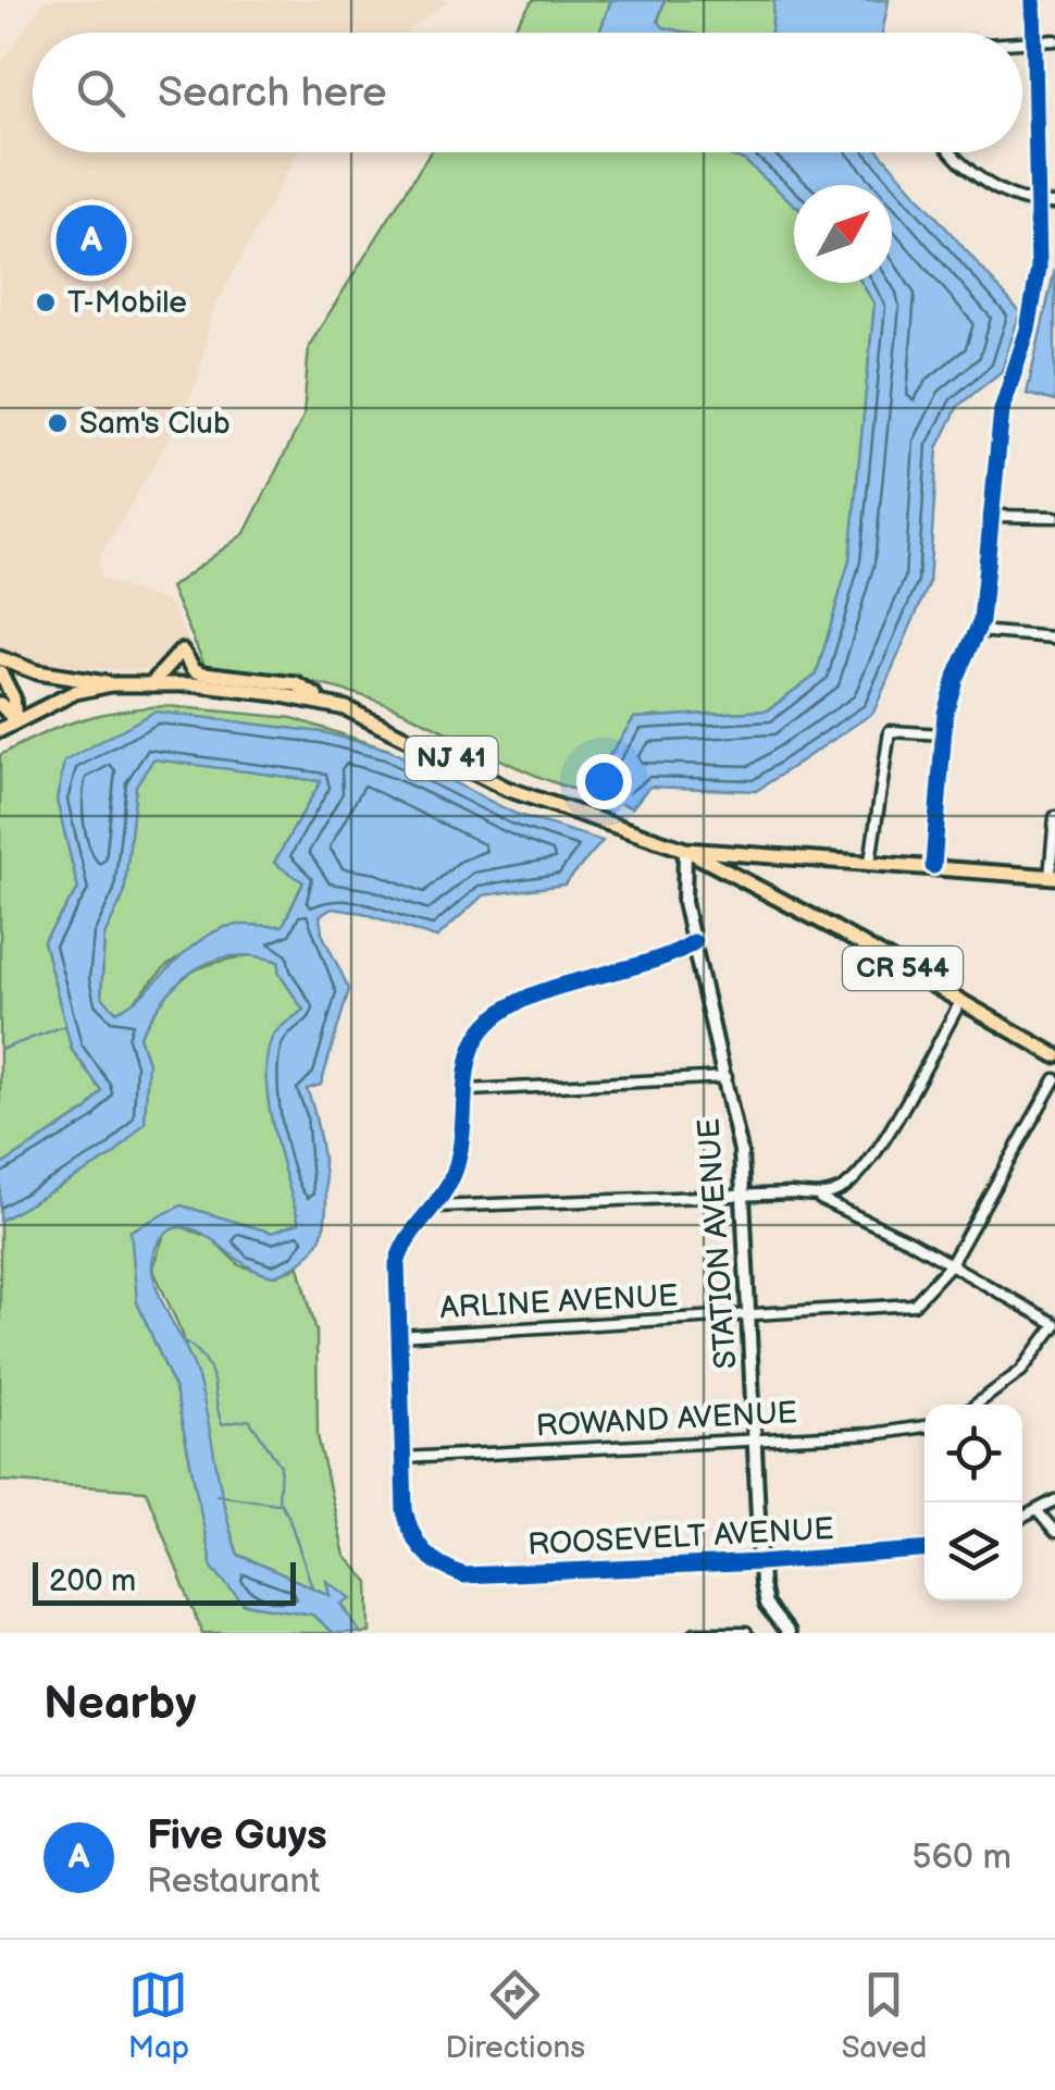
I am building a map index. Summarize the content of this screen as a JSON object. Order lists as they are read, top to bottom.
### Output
{
  "streets": {
    "main road": ["NJ 41", "CR 544"],
    "street": [
      "STATION AVENUE",
      "ARLINE AVENUE",
      "ROWAND AVENUE",
      "ROOSEVELT AVENUE"
    ]
  },
  "crossings": [
    ["NJ 41", "CR 544"],
    ["NJ 41", "STATION AVENUE"],
    ["CR 544", "STATION AVENUE"],
    ["STATION AVENUE", "ARLINE AVENUE"],
    ["STATION AVENUE", "ROWAND AVENUE"],
    ["STATION AVENUE", "ROOSEVELT AVENUE"],
    ["ROWAND AVENUE", "ROOSEVELT AVENUE"]
  ],
  "places": ["T-Mobile", "Sam's Club"],
  "scale_bar": "200 m",
  "north": "top right",
  "page": {
    "search": "Search here",
    "pins": "A",
    "scale": "200 m",
    "heading": "Nearby",
    "list": [
      {
        "mark": "A",
        "name": "Five Guys",
        "note": "Restaurant",
        "value": "560 m"
      }
    ],
    "nav": ["Map", "Directions", "Saved"]
  }
}
